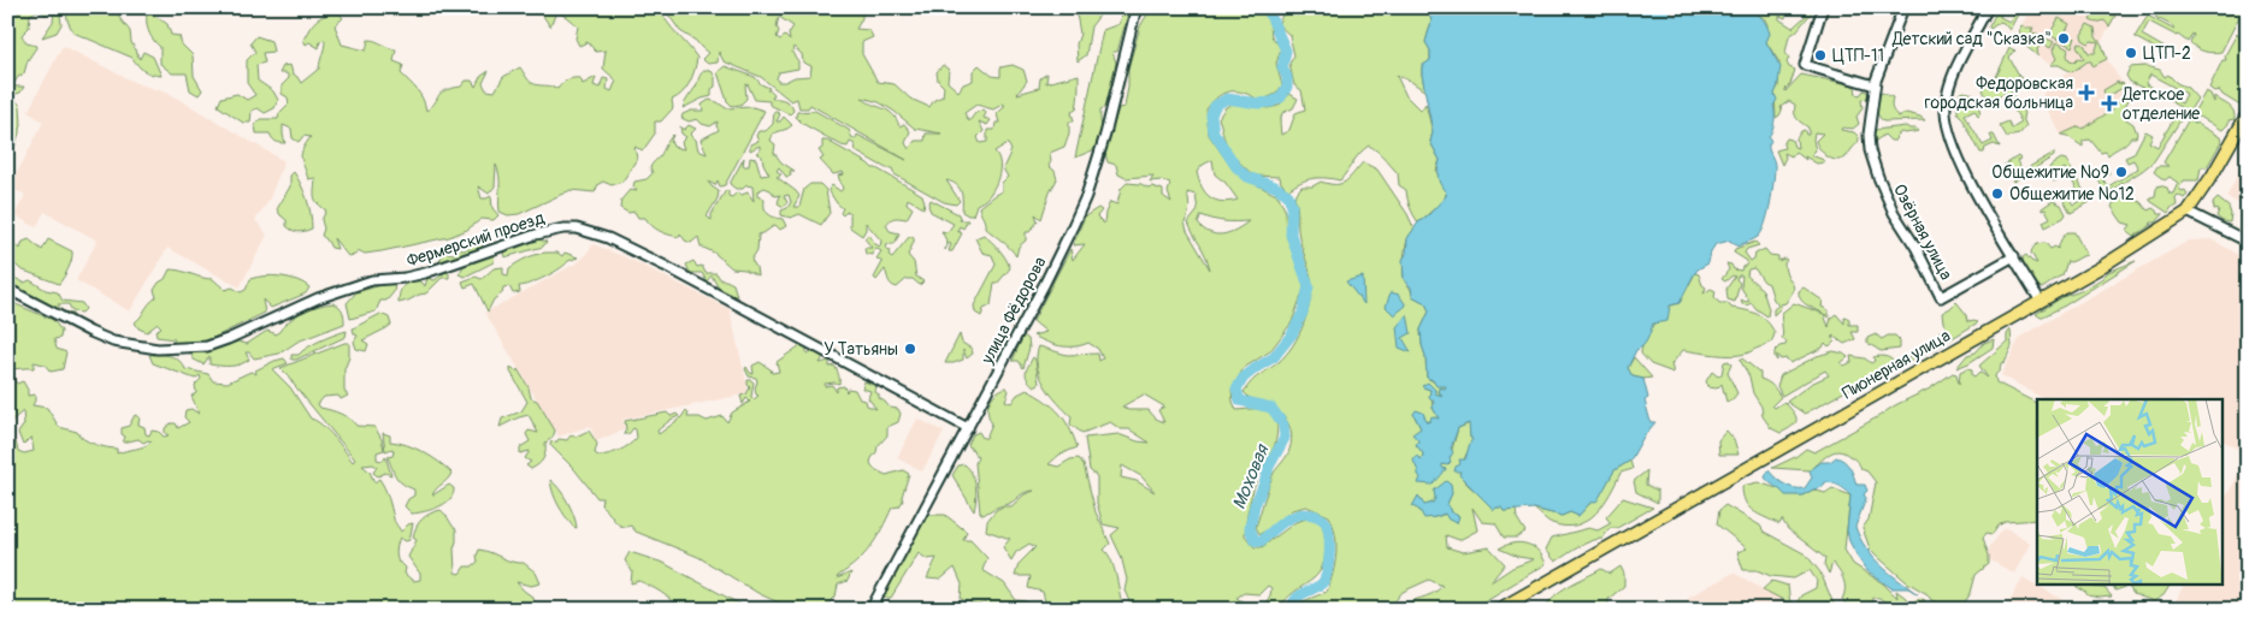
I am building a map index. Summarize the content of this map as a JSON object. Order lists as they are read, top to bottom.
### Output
{
  "streets": {
    "main road": ["Пионерная улица"],
    "street": ["Озёрная улица", "Фермерский проезд", "улица Фёдорова"]
  },
  "crossings": [
    ["Фермерский проезд", "улица Фёдорова"]
  ],
  "water": ["Моховая"],
  "places": {
    "other": [
      "Детский сад \"Сказка\"",
      "ЦТП-2",
      "ЦТП-11",
      "Общежитие №9",
      "Общежитие №12",
      "У Татьяны"
    ],
    "health": ["Федоровская городская больница", "Детское отделение"]
  }
}
